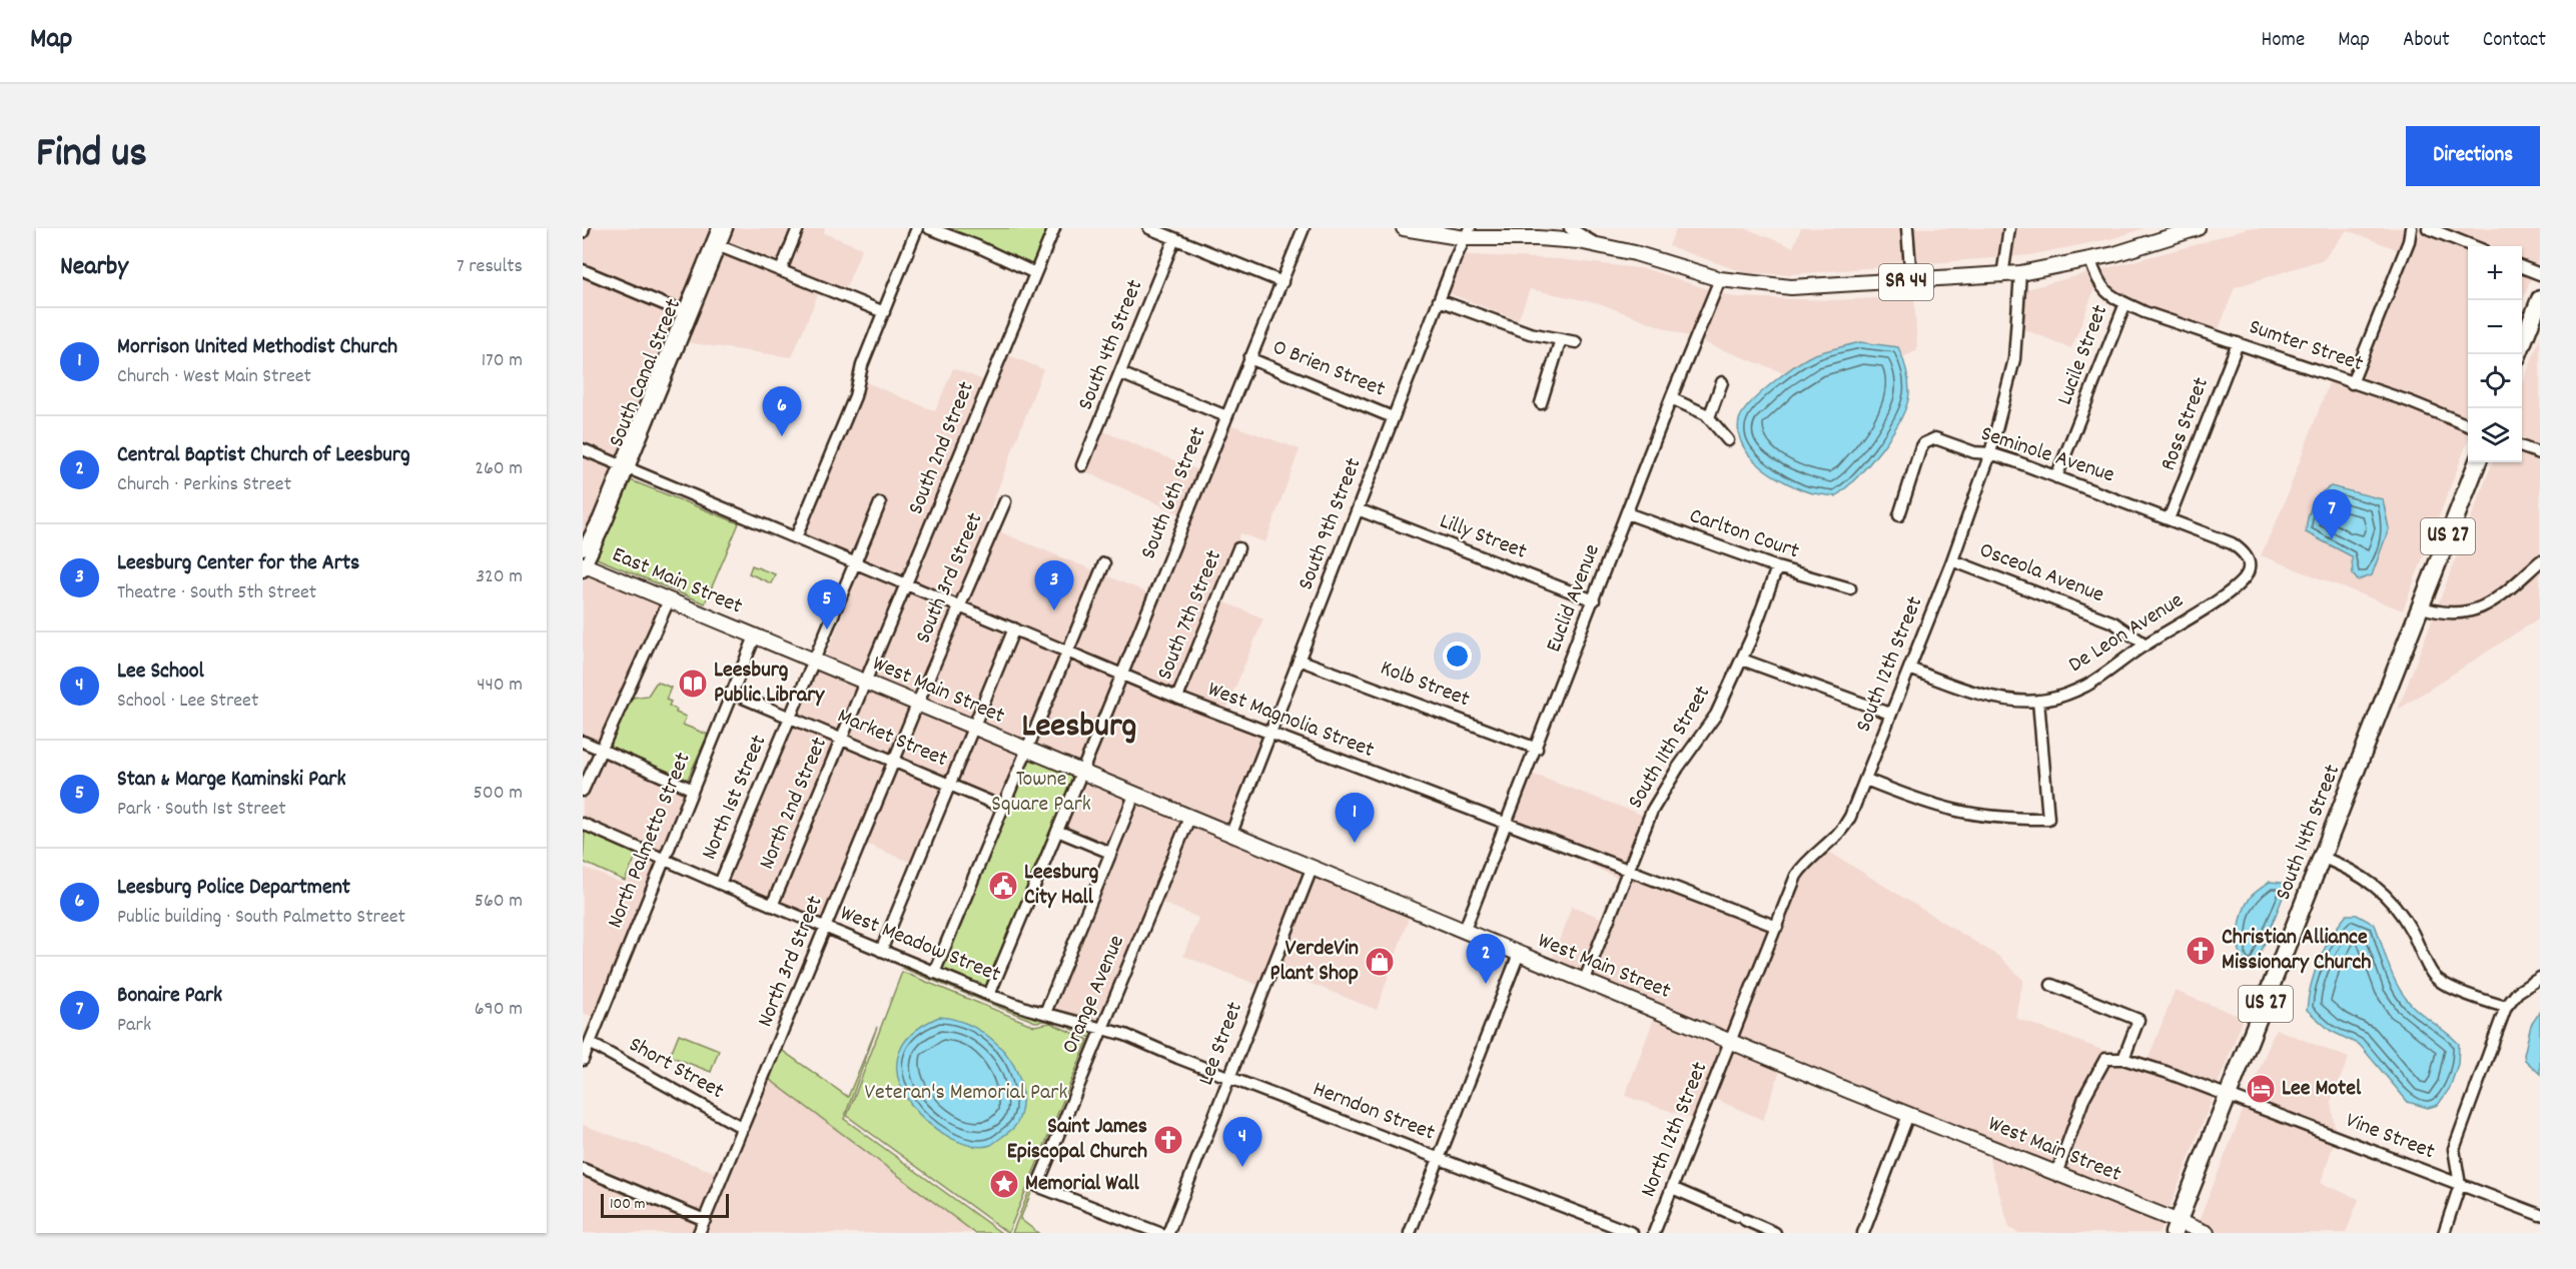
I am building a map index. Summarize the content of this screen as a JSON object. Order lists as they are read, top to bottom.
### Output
{
  "streets": {
    "highway": ["US 27", "South 14th Street"],
    "main road": ["SR 44", "East Main Street", "West Main Street"],
    "street": [
      "South 4th Street",
      "Sumter Street",
      "Lucile Street",
      "O Brien Street",
      "South Canal Street",
      "Ross Street",
      "South 2nd Street",
      "Seminole Avenue",
      "South 6th Street",
      "South 9th Street",
      "Carlton Court",
      "Lilly Street",
      "Osceola Avenue",
      "South 3rd Street",
      "Euclid Avenue",
      "South 7th Street",
      "De Leon Avenue",
      "South 12th Street",
      "Kolb Street",
      "West Magnolia Street",
      "Market Street",
      "South 11th Street",
      "North 1st Street",
      "North 2nd Street",
      "North Palmetto Street",
      "West Meadow Street",
      "North 3rd Street",
      "Orange Avenue",
      "Lee Street",
      "Short Street",
      "Herndon Street",
      "North 12th Street",
      "Vine Street"
    ]
  },
  "crossings": [
    ["SR 44", "Lucile Street"],
    ["SR 44", "South 9th Street"],
    ["SR 44", "Euclid Avenue"],
    ["SR 44", "South 12th Street"],
    ["Sumter Street", "Lucile Street"],
    ["Sumter Street", "Ross Street"],
    ["Lucile Street", "Seminole Avenue"],
    ["O Brien Street", "South 6th Street"],
    ["O Brien Street", "South 9th Street"],
    ["South Canal Street", "East Main Street"],
    ["South Canal Street", "West Magnolia Street"],
    ["Ross Street", "Seminole Avenue"],
    ["South 2nd Street", "West Main Street"],
    ["South 2nd Street", "West Magnolia Street"],
    ["South 2nd Street", "North 2nd Street"],
    ["Seminole Avenue", "De Leon Avenue"],
    ["Seminole Avenue", "South 12th Street"],
    ["South 6th Street", "West Main Street"],
    ["South 6th Street", "West Magnolia Street"],
    ["South 6th Street", "West Meadow Street"],
    ["South 9th Street", "Lilly Street"],
    ["South 9th Street", "Kolb Street"],
    ["South 9th Street", "West Main Street"],
    ["South 9th Street", "West Magnolia Street"],
    ["Carlton Court", "Euclid Avenue"],
    ["Carlton Court", "South 11th Street"],
    ["Lilly Street", "Euclid Avenue"],
    ["Osceola Avenue", "De Leon Avenue"],
    ["Osceola Avenue", "South 12th Street"],
    ["South 3rd Street", "West Main Street"],
    ["South 3rd Street", "West Magnolia Street"],
    ["South 3rd Street", "North 3rd Street"],
    ["East Main Street", "West Main Street"],
    ["East Main Street", "North Palmetto Street"],
    ["Euclid Avenue", "Kolb Street"],
    ["Euclid Avenue", "West Main Street"],
    ["Euclid Avenue", "West Magnolia Street"],
    ["South 7th Street", "West Magnolia Street"],
    ["De Leon Avenue", "South 12th Street"],
    ["South 12th Street", "West Main Street"],
    ["South 12th Street", "West Magnolia Street"],
    ["South 12th Street", "North 12th Street"],
    ["West Main Street", "South 11th Street"],
    ["West Main Street", "North 1st Street"],
    ["West Main Street", "North 2nd Street"],
    ["West Main Street", "South 14th Street"],
    ["West Main Street", "North Palmetto Street"],
    ["West Main Street", "North 3rd Street"],
    ["West Main Street", "Orange Avenue"],
    ["West Main Street", "Lee Street"],
    ["West Main Street", "North 12th Street"],
    ["West Magnolia Street", "South 11th Street"],
    ["West Magnolia Street", "North 1st Street"],
    ["Market Street", "North 1st Street"],
    ["Market Street", "North 2nd Street"],
    ["Market Street", "North Palmetto Street"],
    ["Market Street", "North 3rd Street"],
    ["North 1st Street", "West Meadow Street"],
    ["North 2nd Street", "West Meadow Street"],
    ["South 14th Street", "Vine Street"],
    ["North Palmetto Street", "West Meadow Street"],
    ["North Palmetto Street", "Short Street"],
    ["West Meadow Street", "North 3rd Street"],
    ["West Meadow Street", "Orange Avenue"],
    ["West Meadow Street", "Herndon Street"],
    ["North 3rd Street", "Short Street"],
    ["Orange Avenue", "Herndon Street"],
    ["Lee Street", "Herndon Street"]
  ],
  "districts": ["Leesburg"],
  "parks": ["Towne Square Park", "Veteran's Memorial Park"],
  "places": {
    "library": ["Leesburg Public Library"],
    "public building": ["Leesburg City Hall"],
    "church": ["Christian Alliance Missionary Church", "Saint James Episcopal Church"],
    "shop": ["VerdeVin Plant Shop"],
    "hotel": ["Lee Motel"],
    "place": ["Memorial Wall"]
  },
  "scale_bar": "100 m",
  "page": {
    "header": "Map",
    "nav": [
      "Home",
      "Map",
      "About",
      "Contact"
    ],
    "title": "Find us",
    "buttons": "Directions",
    "heading": ["Nearby", "7 results"],
    "map_buttons": ["+", "−"],
    "list": [
      {
        "mark": "1",
        "name": "Morrison United Methodist Church",
        "note": "Church · West Main Street",
        "value": "170 m"
      },
      {
        "mark": "2",
        "name": "Central Baptist Church of Leesburg",
        "note": "Church · Perkins Street",
        "value": "260 m"
      },
      {
        "mark": "3",
        "name": "Leesburg Center for the Arts",
        "note": "Theatre · South 5th Street",
        "value": "320 m"
      },
      {
        "mark": "4",
        "name": "Lee School",
        "note": "School · Lee Street",
        "value": "440 m"
      },
      {
        "mark": "5",
        "name": "Stan & Marge Kaminski Park",
        "note": "Park · South 1st Street",
        "value": "500 m"
      },
      {
        "mark": "6",
        "name": "Leesburg Police Department",
        "note": "Public building · South Palmetto Street",
        "value": "560 m"
      },
      {
        "mark": "7",
        "name": "Bonaire Park",
        "note": "Park",
        "value": "690 m"
      }
    ],
    "pins": [
      "6",
      "7",
      "3",
      "5",
      "1",
      "2",
      "4"
    ],
    "scale": "100 m"
  }
}
